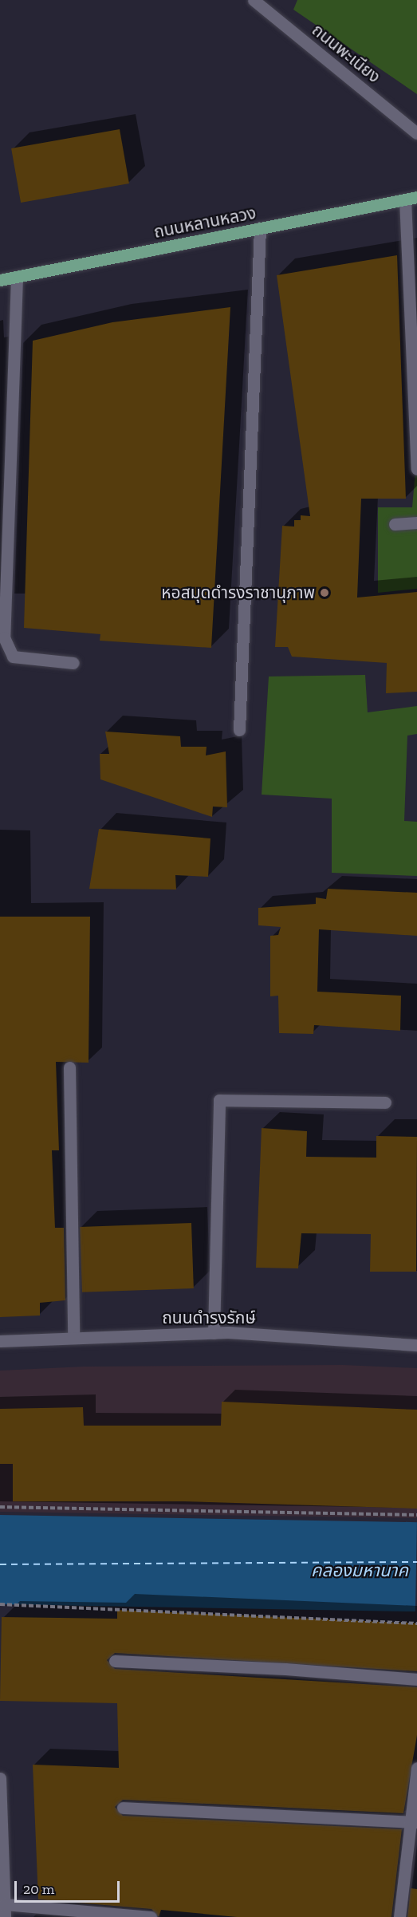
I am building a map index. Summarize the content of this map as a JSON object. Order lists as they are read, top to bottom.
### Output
{
  "streets": {
    "main road": ["ถนนหลานหลวง"],
    "street": ["ถนนพะเนียง", "ถนนดำรงรักษ์"]
  },
  "water": ["คลองมหานาค"],
  "places": ["หอสมุดดำรงราชานุภาพ"],
  "scale_bar": "20 m"
}
